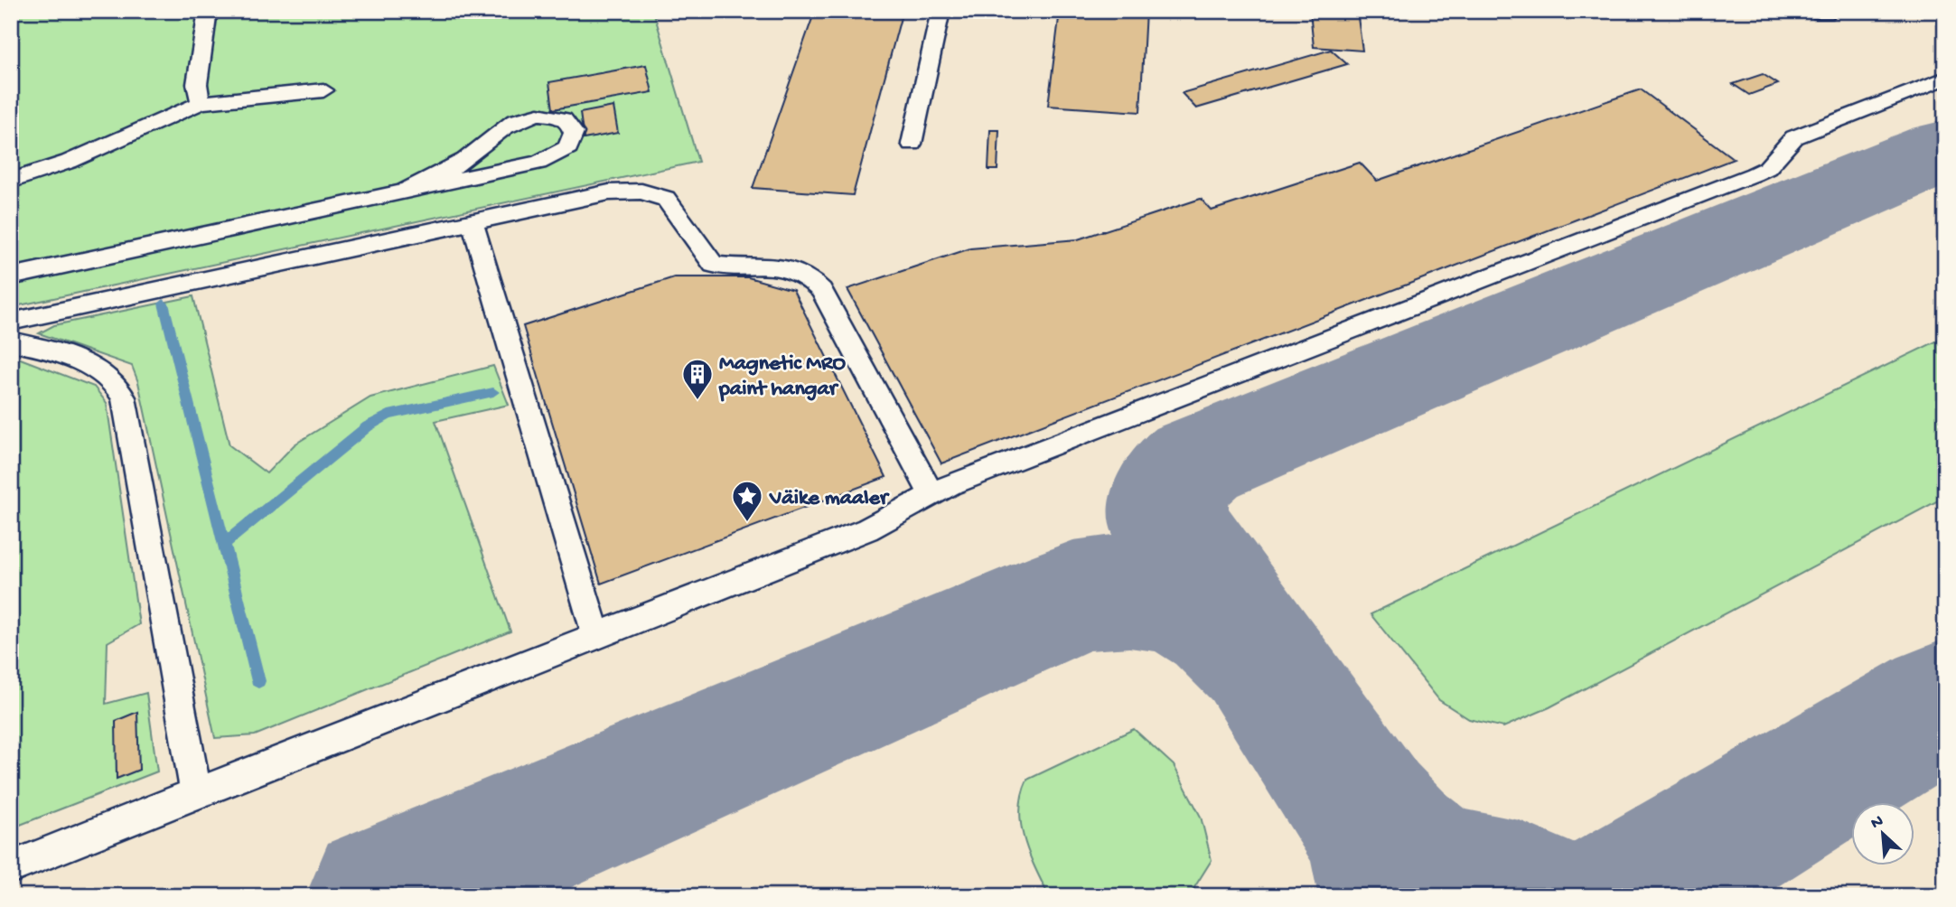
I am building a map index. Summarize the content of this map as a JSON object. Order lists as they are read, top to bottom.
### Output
{
  "places": {
    "building": ["Magnetic MRO paint hangar"],
    "place": ["Väike maaler"]
  },
  "north": "top left"
}
